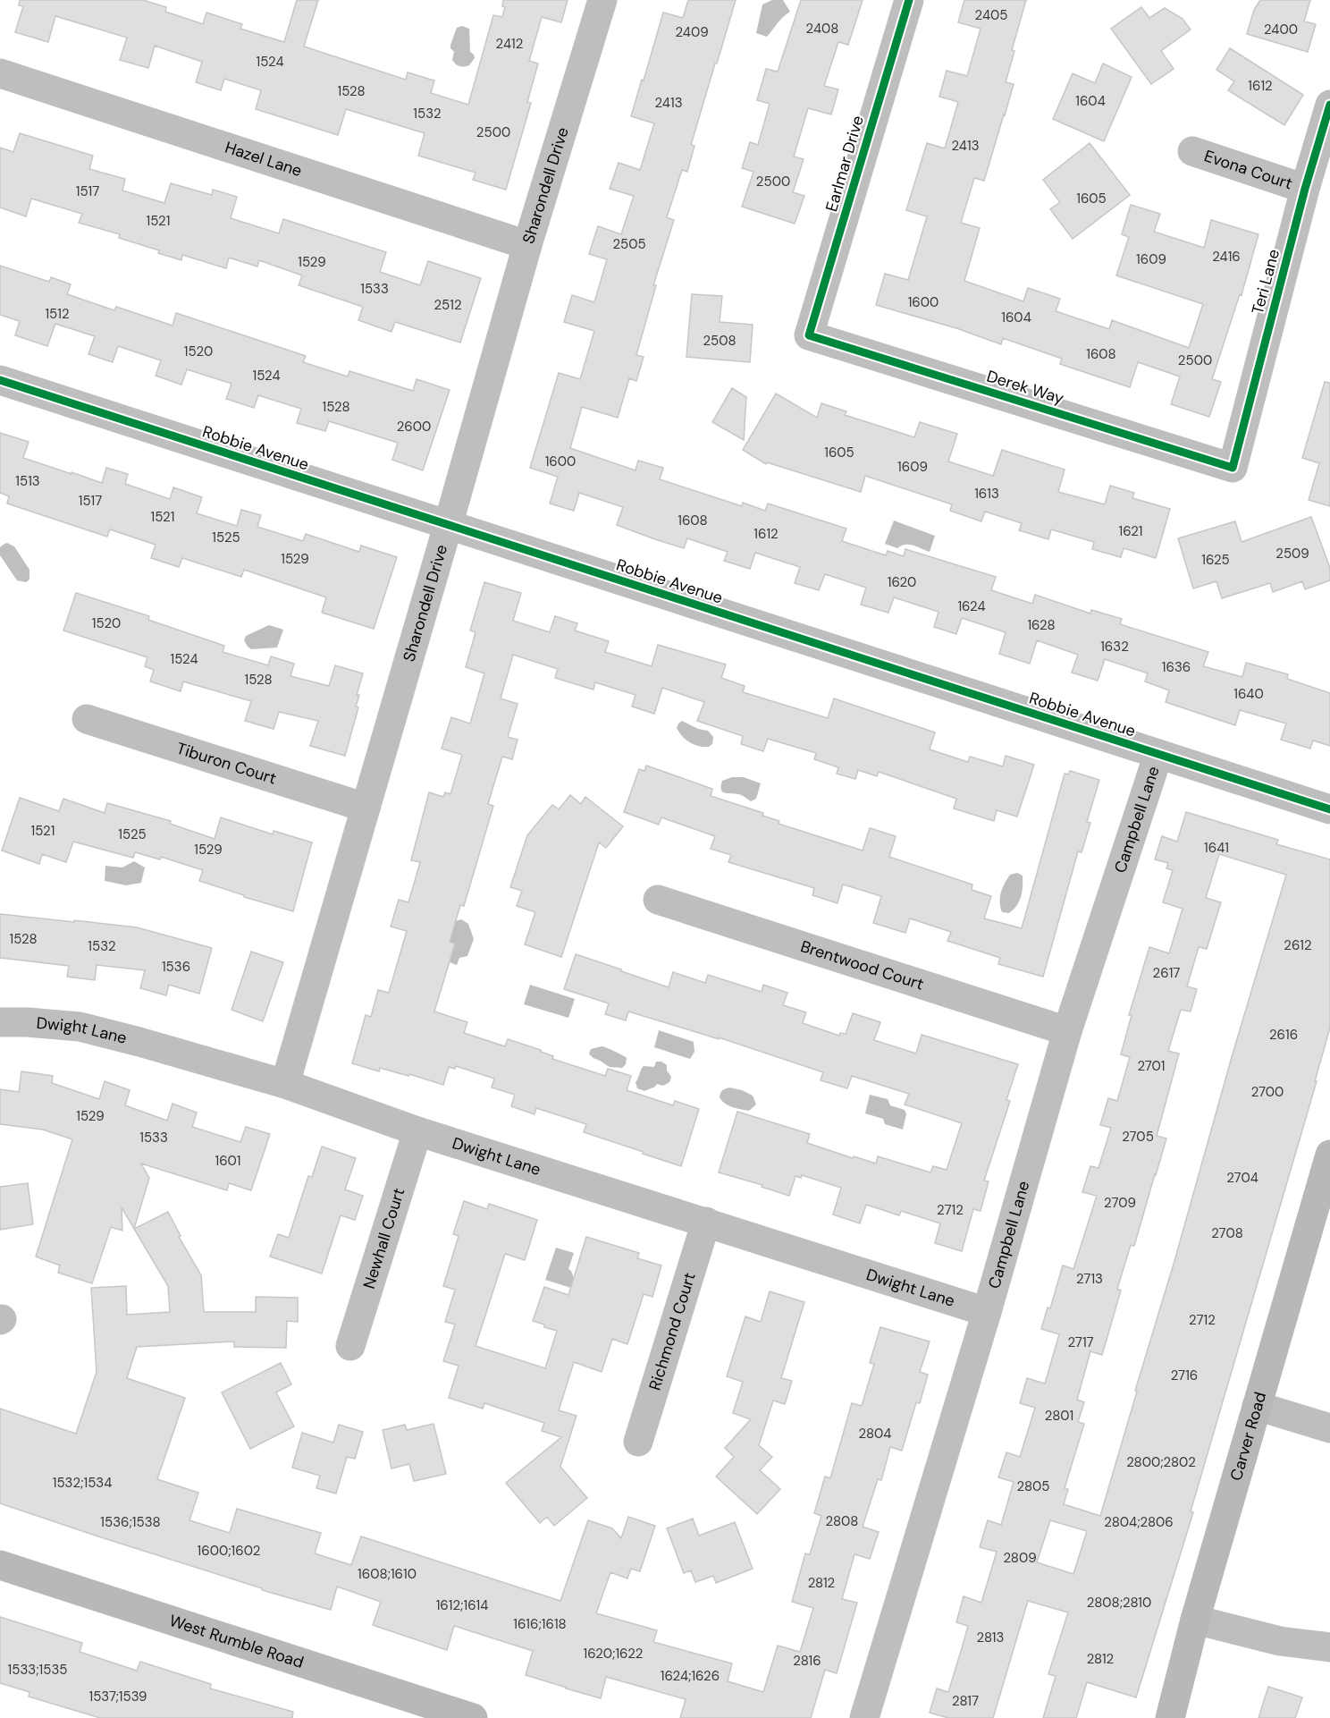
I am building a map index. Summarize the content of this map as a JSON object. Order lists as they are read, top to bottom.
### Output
{
  "streets": {
    "street": [
      "Hazel Lane",
      "Earlmar Drive",
      "Evona Court",
      "Sharondell Drive",
      "Teri Lane",
      "Derek Way",
      "Robbie Avenue",
      "Tiburon Court",
      "Campbell Lane",
      "Brentwood Court",
      "Dwight Lane",
      "Newhall Court",
      "Richmond Court",
      "Carver Road",
      "West Rumble Road"
    ]
  },
  "crossings": [
    ["Hazel Lane", "Sharondell Drive"],
    ["Earlmar Drive", "Derek Way"],
    ["Evona Court", "Teri Lane"],
    ["Sharondell Drive", "Robbie Avenue"],
    ["Sharondell Drive", "Tiburon Court"],
    ["Sharondell Drive", "Dwight Lane"],
    ["Teri Lane", "Derek Way"],
    ["Robbie Avenue", "Campbell Lane"],
    ["Campbell Lane", "Brentwood Court"],
    ["Campbell Lane", "Dwight Lane"],
    ["Dwight Lane", "Newhall Court"],
    ["Dwight Lane", "Richmond Court"]
  ],
  "house_numbers": [
    "2405",
    "2408",
    "2400",
    "2409",
    "2412",
    "1524",
    "1612",
    "1528",
    "1604",
    "2413",
    "1532",
    "2500",
    "2413",
    "2500",
    "1517",
    "1605",
    "1521",
    "2505",
    "2416",
    "1609",
    "1529",
    "1533",
    "1600",
    "2512",
    "1512",
    "1604",
    "2508",
    "1520",
    "1608",
    "2500",
    "1524",
    "1528",
    "2600",
    "1605",
    "1600",
    "1609",
    "1513",
    "1613",
    "1517",
    "1521",
    "1608",
    "1621",
    "1612",
    "1525",
    "2509",
    "1529",
    "1625",
    "1620",
    "1624",
    "1520",
    "1628",
    "1632",
    "1524",
    "1636",
    "1528",
    "1640",
    "1521",
    "1525",
    "1641",
    "1529",
    "1528",
    "2612",
    "1532",
    "1536",
    "2617",
    "2616",
    "2701",
    "2700",
    "1529",
    "2705",
    "1533",
    "1601",
    "2704",
    "2709",
    "2712",
    "2708",
    "2713",
    "2712",
    "2717",
    "2716",
    "2801",
    "2804",
    "2800;2802",
    "1532;1534",
    "2805",
    "2808",
    "1536;1538",
    "2804;2806",
    "1600;1602",
    "2809",
    "1608;1610",
    "2812",
    "2808;2810",
    "1612;1614",
    "1616;1618",
    "2813",
    "1620;1622",
    "2812",
    "2816",
    "1533;1535",
    "1624;1626",
    "1537;1539",
    "2817"
  ]
}
